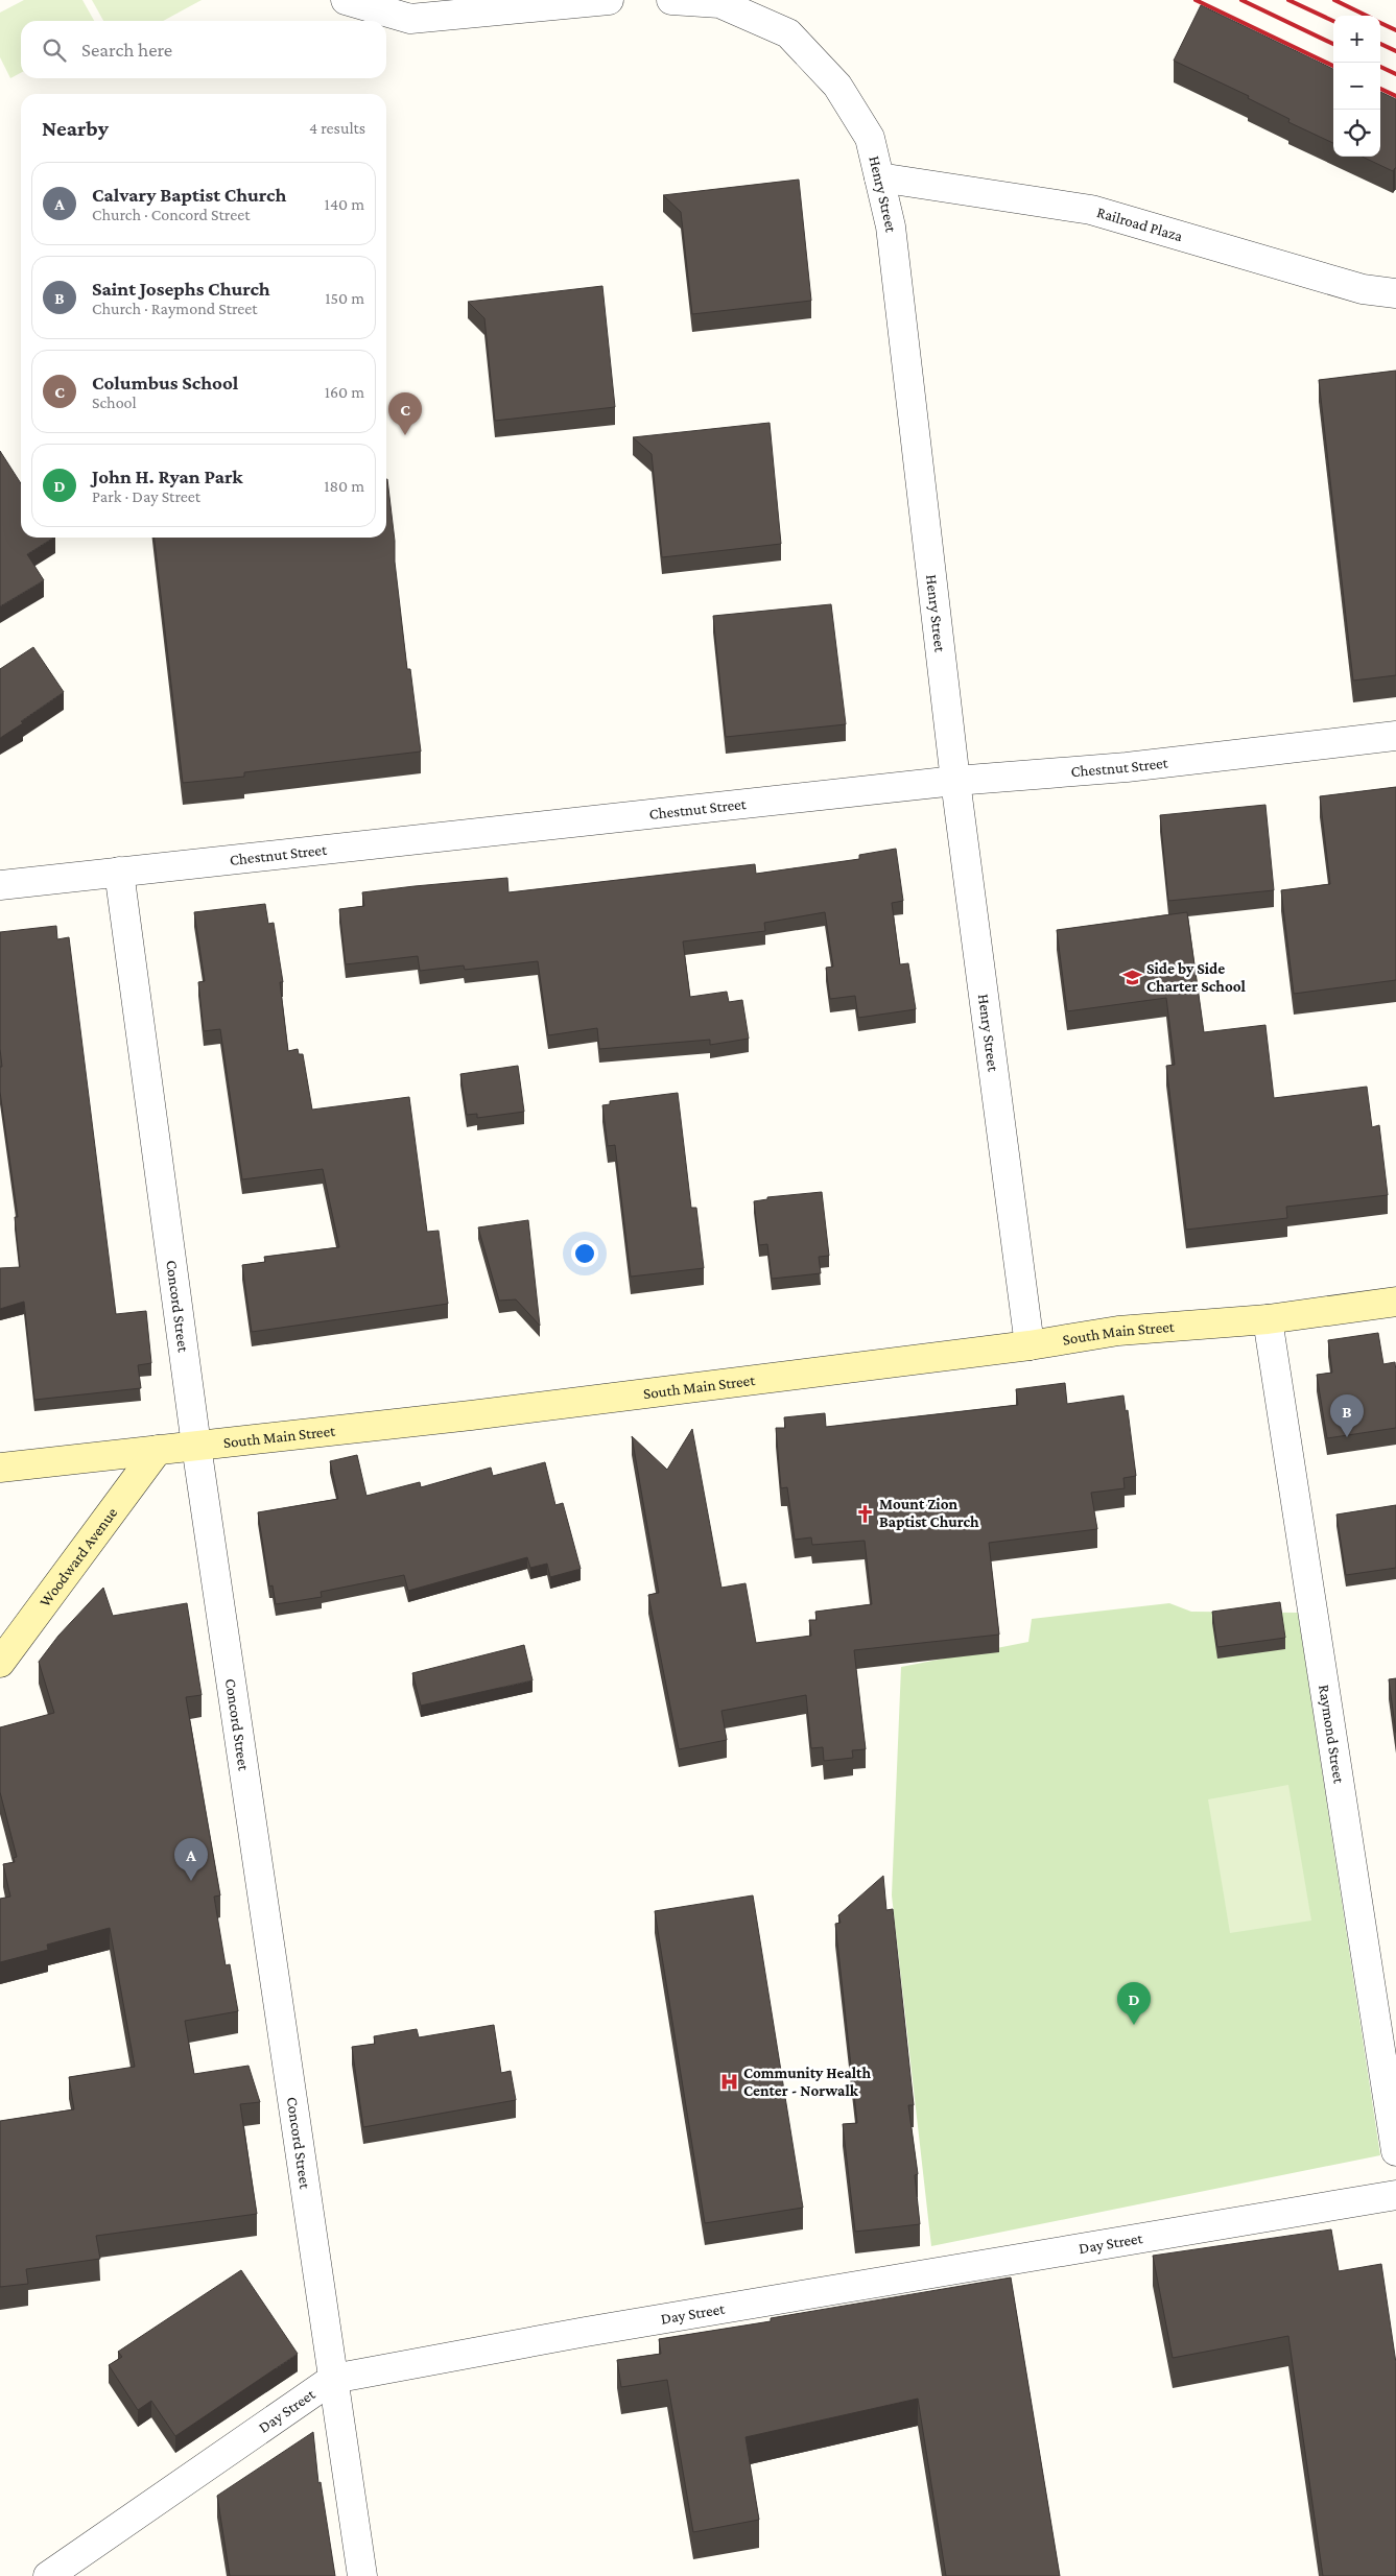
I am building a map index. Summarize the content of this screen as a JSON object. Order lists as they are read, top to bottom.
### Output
{
  "streets": {
    "main road": ["South Main Street", "Woodward Avenue"],
    "street": [
      "Henry Street",
      "Railroad Plaza",
      "Chestnut Street",
      "Concord Street",
      "Raymond Street",
      "Day Street"
    ]
  },
  "crossings": [
    ["Henry Street", "Railroad Plaza"],
    ["Henry Street", "Chestnut Street"],
    ["Henry Street", "South Main Street"],
    ["Chestnut Street", "Concord Street"],
    ["Concord Street", "South Main Street"],
    ["Concord Street", "Day Street"],
    ["South Main Street", "Woodward Avenue"],
    ["South Main Street", "Raymond Street"]
  ],
  "places": {
    "school or university": ["Side by Side Charter School"],
    "church": ["Mount Zion Baptist Church"],
    "hospital": ["Community Health Center - Norwalk"]
  },
  "page": {
    "map_buttons": ["+", "−"],
    "search": "Search here",
    "heading": ["Nearby", "4 results"],
    "list": [
      {
        "mark": "A",
        "name": "Calvary Baptist Church",
        "note": "Church · Concord Street",
        "value": "140 m"
      },
      {
        "mark": "B",
        "name": "Saint Josephs Church",
        "note": "Church · Raymond Street",
        "value": "150 m"
      },
      {
        "mark": "C",
        "name": "Columbus School",
        "note": "School",
        "value": "160 m"
      },
      {
        "mark": "D",
        "name": "John H. Ryan Park",
        "note": "Park · Day Street",
        "value": "180 m"
      }
    ],
    "pins": [
      "C",
      "B",
      "A",
      "D"
    ]
  }
}
